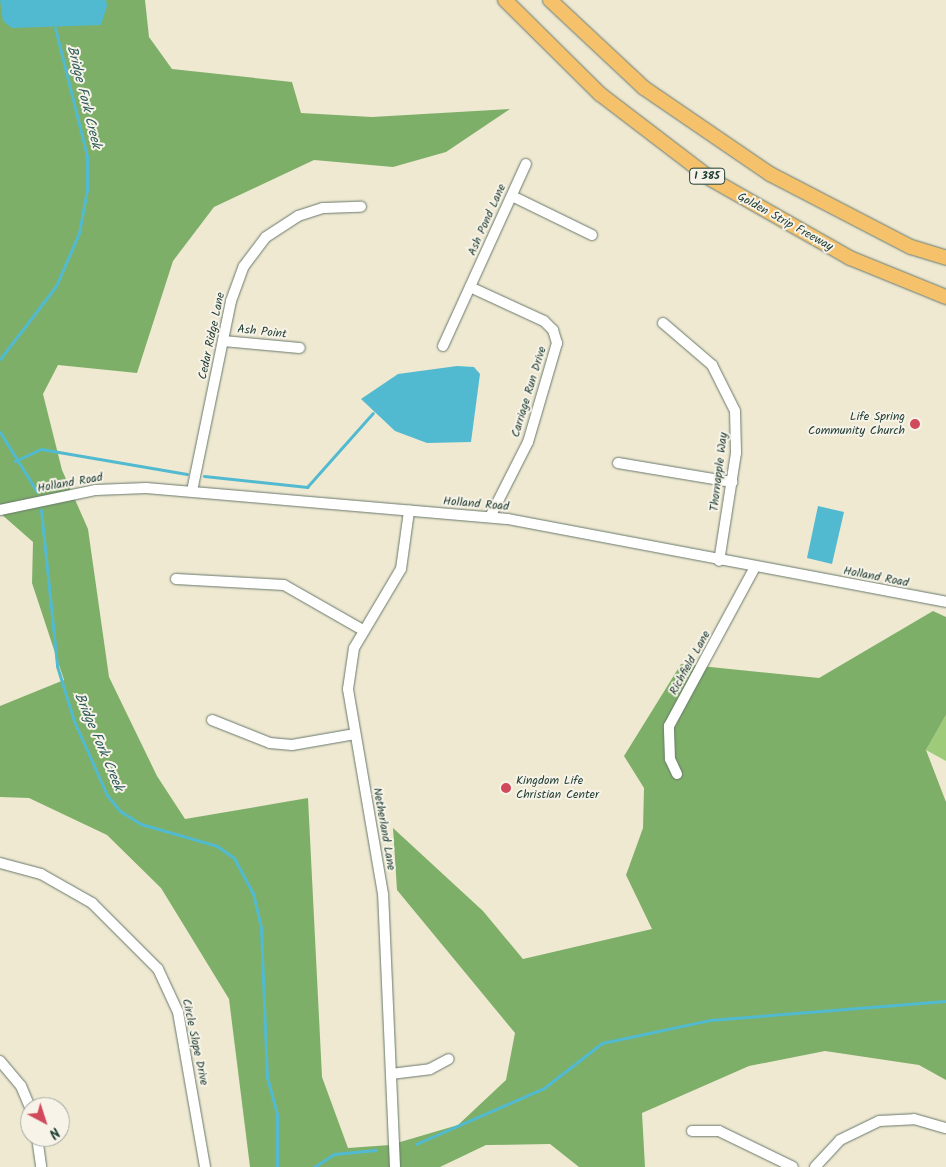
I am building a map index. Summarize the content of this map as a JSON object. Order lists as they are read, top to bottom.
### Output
{
  "streets": {
    "highway": ["I 385", "Golden Strip Freeway"],
    "street": [
      "Ash Pond Lane",
      "Ash Point",
      "Cedar Ridge Lane",
      "Carriage Run Drive",
      "Thornapple Way",
      "Holland Road",
      "Richfield Lane",
      "Netherland Lane",
      "Circle Slope Drive"
    ]
  },
  "crossings": [
    ["Ash Pond Lane", "Carriage Run Drive"],
    ["Ash Point", "Cedar Ridge Lane"],
    ["Cedar Ridge Lane", "Holland Road"],
    ["Carriage Run Drive", "Holland Road"],
    ["Thornapple Way", "Holland Road"],
    ["Holland Road", "Richfield Lane"],
    ["Holland Road", "Netherland Lane"]
  ],
  "water": ["Bridge Fork Creek"],
  "places": ["Life Spring Community Church", "Kingdom Life Christian Center"],
  "north": "bottom right"
}
